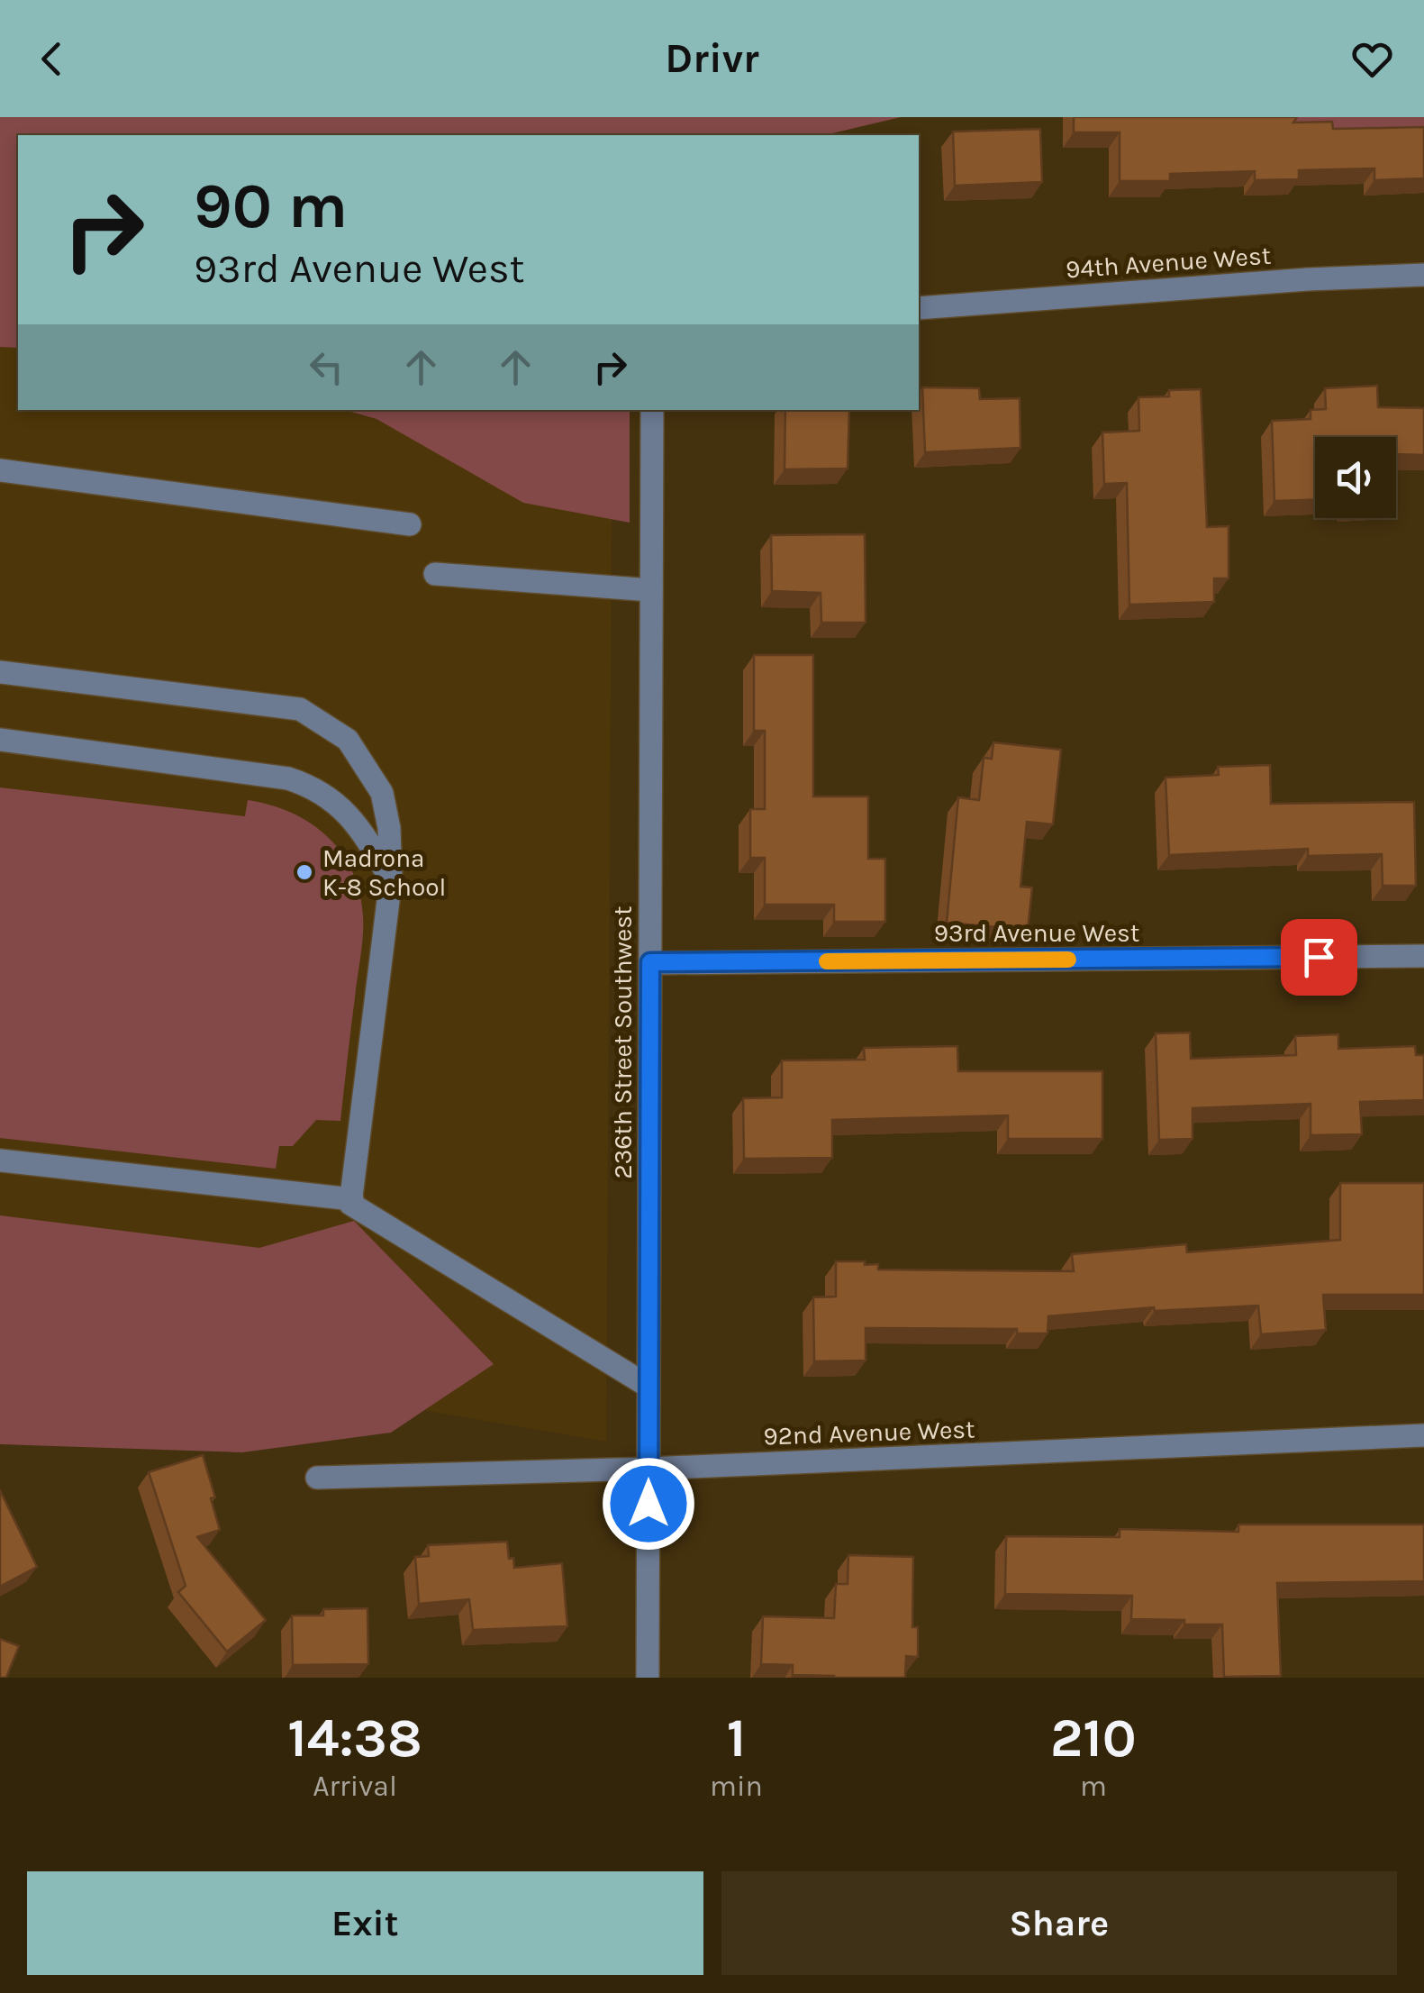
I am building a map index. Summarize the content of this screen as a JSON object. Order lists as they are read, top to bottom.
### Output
{
  "streets": {
    "street": [
      "94th Avenue West",
      "93rd Avenue West",
      "236th Street Southwest",
      "92nd Avenue West"
    ]
  },
  "crossings": [
    ["93rd Avenue West", "236th Street Southwest"],
    ["236th Street Southwest", "92nd Avenue West"]
  ],
  "places": ["Madrona K-8 School"],
  "page": {
    "header": "Drivr",
    "turn": ["90 m", "93rd Avenue West"],
    "eta": [
      "14:38",
      "Arrival",
      "1",
      "min",
      "210",
      "m"
    ],
    "buttons": ["Exit", "Share"]
  }
}
